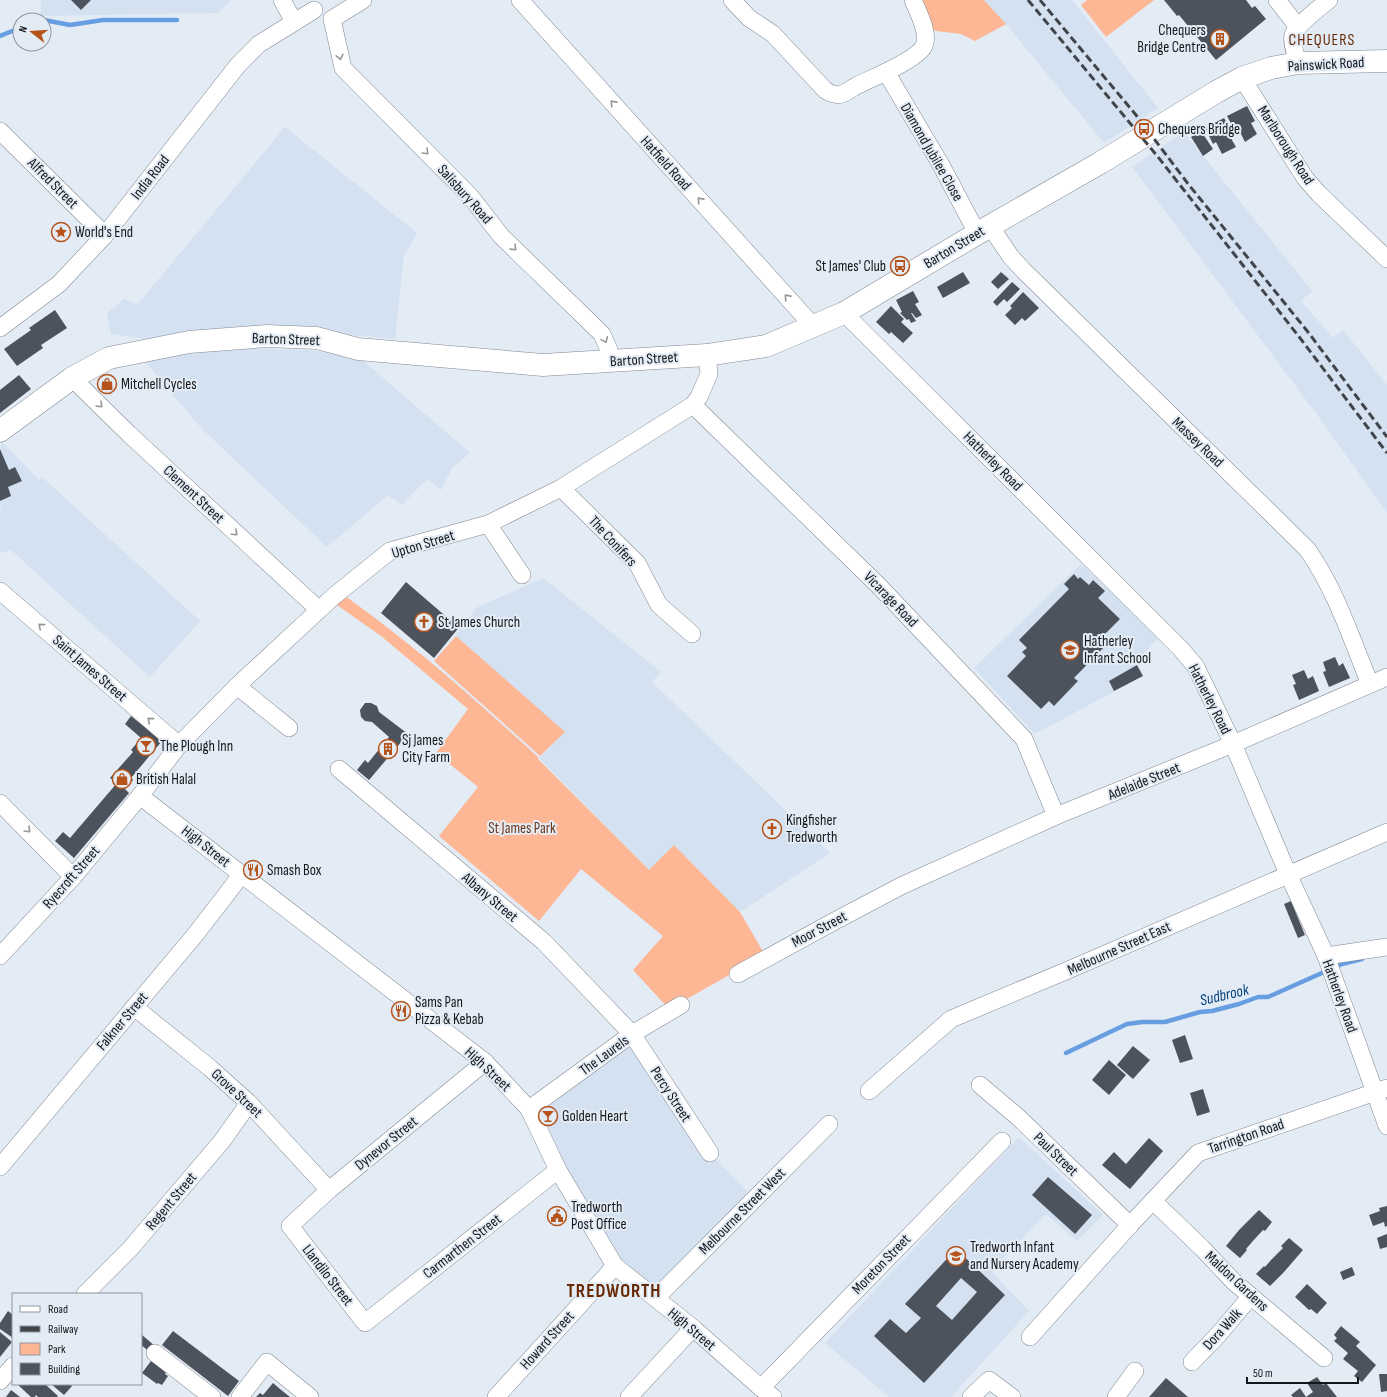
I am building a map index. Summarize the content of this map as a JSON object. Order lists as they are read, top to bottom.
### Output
{
  "streets": {
    "main road": ["Painswick Road", "Barton Street"],
    "street": [
      "Marlborough Road",
      "Diamond Jubilee Close",
      "Hatfield Road",
      "India Road",
      "Alfred Street",
      "Salisbury Road",
      "Massey Road",
      "Hatherley Road",
      "Clement Street",
      "The Conifers",
      "Upton Street",
      "Vicarage Road",
      "Saint James Street",
      "Adelaide Street",
      "High Street",
      "Ryecroft Street",
      "Albany Street",
      "Moor Street",
      "Melbourne Street East",
      "Falkner Street",
      "The Laurels",
      "Grove Street",
      "Percy Street",
      "Tarrington Road",
      "Dynevor Street",
      "Paul Street",
      "Regent Street",
      "Melbourne Street West",
      "Carmarthen Street",
      "Moreton Street",
      "Llandilo Street",
      "Maldon Gardens",
      "Dora Walk",
      "Howard Street"
    ]
  },
  "crossings": [
    ["Painswick Road", "Marlborough Road"],
    ["Painswick Road", "Barton Street"],
    ["Marlborough Road", "Barton Street"],
    ["Diamond Jubilee Close", "Barton Street"],
    ["Diamond Jubilee Close", "Massey Road"],
    ["Hatfield Road", "Barton Street"],
    ["India Road", "Alfred Street"],
    ["Salisbury Road", "Barton Street"],
    ["Barton Street", "Massey Road"],
    ["Barton Street", "Hatherley Road"],
    ["Barton Street", "Clement Street"],
    ["Barton Street", "Upton Street"],
    ["Massey Road", "Adelaide Street"],
    ["Hatherley Road", "Adelaide Street"],
    ["Hatherley Road", "Melbourne Street East"],
    ["Hatherley Road", "Tarrington Road"],
    ["Clement Street", "Upton Street"],
    ["The Conifers", "Upton Street"],
    ["Upton Street", "Vicarage Road"],
    ["Upton Street", "Saint James Street"],
    ["Upton Street", "High Street"],
    ["Upton Street", "Ryecroft Street"],
    ["Vicarage Road", "Adelaide Street"],
    ["Adelaide Street", "Moor Street"],
    ["High Street", "Ryecroft Street"],
    ["High Street", "Falkner Street"],
    ["High Street", "The Laurels"],
    ["High Street", "Dynevor Street"],
    ["High Street", "Melbourne Street West"],
    ["High Street", "Carmarthen Street"],
    ["High Street", "Moreton Street"],
    ["High Street", "Howard Street"],
    ["Albany Street", "The Laurels"],
    ["Albany Street", "Percy Street"],
    ["Falkner Street", "Grove Street"],
    ["The Laurels", "Percy Street"],
    ["Grove Street", "Dynevor Street"],
    ["Grove Street", "Regent Street"],
    ["Tarrington Road", "Paul Street"],
    ["Tarrington Road", "Maldon Gardens"],
    ["Dynevor Street", "Llandilo Street"],
    ["Carmarthen Street", "Llandilo Street"],
    ["Maldon Gardens", "Dora Walk"]
  ],
  "one_way": [
    "Hatfield Road",
    "Salisbury Road",
    "Clement Street",
    "Saint James Street"
  ],
  "districts": ["CHEQUERS", "TREDWORTH"],
  "water": ["Sudbrook"],
  "parks": ["St James Park"],
  "places": {
    "building": ["Chequers Bridge Centre", "Sj James City Farm"],
    "bus stop": ["Chequers Bridge", "St James' Club"],
    "place": ["World's End"],
    "shop": ["Mitchell Cycles", "British Halal"],
    "church": ["St James Church", "Kingfisher Tredworth"],
    "school or university": ["Hatherley Infant School", "Tredworth Infant and Nursery Academy"],
    "bar": ["The Plough Inn", "Golden Heart"],
    "restaurant": ["Smash Box", "Sams Pan Pizza & Kebab"],
    "public building": ["Tredworth Post Office"]
  },
  "legend": [
    "Road",
    "Railway",
    "Park",
    "Building"
  ],
  "scale_bar": "50 m",
  "north": "left"
}
